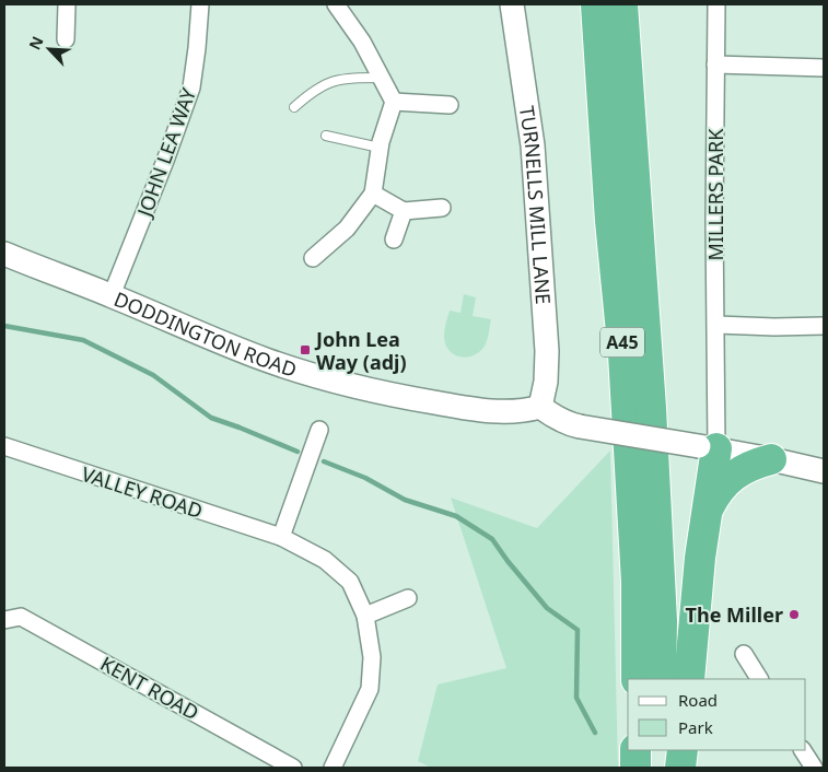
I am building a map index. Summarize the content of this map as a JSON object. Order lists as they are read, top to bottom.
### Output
{
  "streets": {
    "highway": ["A45"],
    "main road": ["TURNELLS MILL LANE", "DODDINGTON ROAD"],
    "street": [
      "JOHN LEA WAY",
      "MILLERS PARK",
      "VALLEY ROAD",
      "KENT ROAD"
    ]
  },
  "crossings": [
    ["JOHN LEA WAY", "DODDINGTON ROAD"],
    ["TURNELLS MILL LANE", "DODDINGTON ROAD"]
  ],
  "places": {
    "transit": ["John Lea Way (adj)"],
    "other": ["The Miller"]
  },
  "legend": ["Road", "Park"],
  "north": "top left"
}
